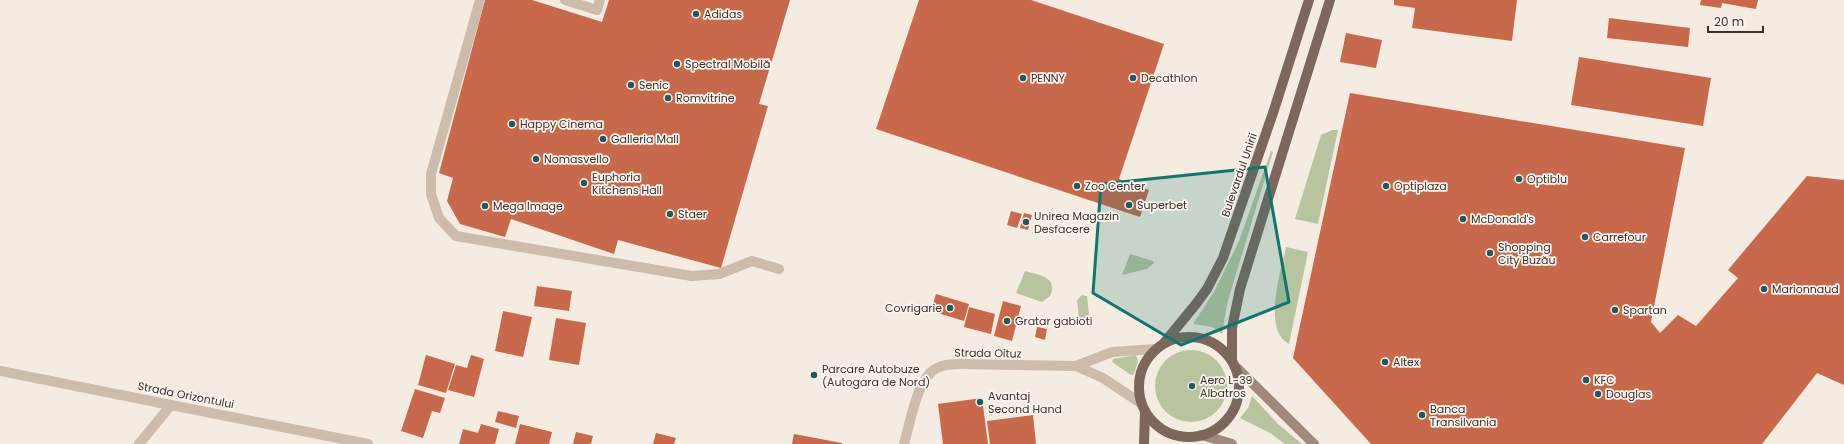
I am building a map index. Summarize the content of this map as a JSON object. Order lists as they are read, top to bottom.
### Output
{
  "streets": {
    "main road": ["Bulevardul Unirii"],
    "street": ["Strada Oituz", "Strada Orizontului"]
  },
  "crossings": [
    ["Bulevardul Unirii", "Strada Oituz"]
  ],
  "places": [
    "Adidas",
    "Spectral Mobilă",
    "PENNY",
    "Decathlon",
    "Senic",
    "Romvitrine",
    "Happy Cinema",
    "Galleria Mall",
    "Nomasvello",
    "Optiblu",
    "Euphoria Kitchens Hall",
    "Zoo Center",
    "Optiplaza",
    "Superbet",
    "Mega Image",
    "Staer",
    "McDonald's",
    "Unirea Magazin Desfacere",
    "Carrefour",
    "Shopping City Buzău",
    "Marionnaud",
    "Covrigarie",
    "Spartan",
    "Gratar gabioti",
    "Altex",
    "Parcare Autobuze (Autogara de Nord)",
    "KFC",
    "Aero L-39 Albatros",
    "Douglas",
    "Avantaj Second Hand",
    "Banca Transilvania"
  ],
  "scale_bar": "20 m"
}
